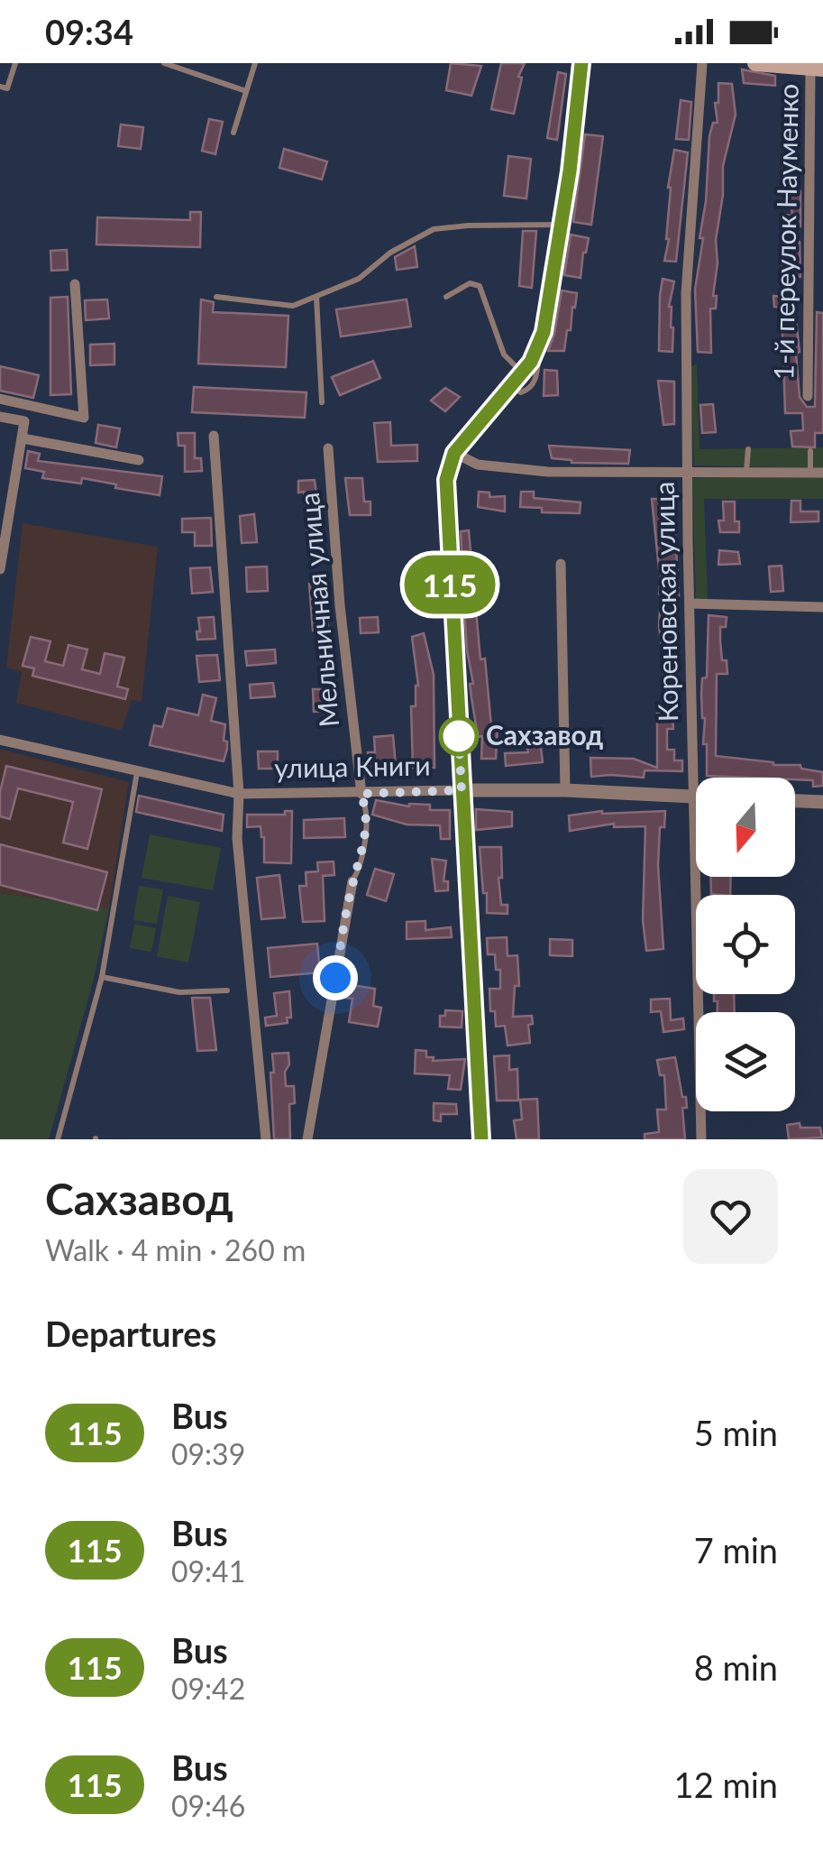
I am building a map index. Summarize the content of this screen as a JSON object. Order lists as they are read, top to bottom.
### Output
{
  "streets": {
    "street": [
      "1-й переулок Науменко",
      "Кореновская улица",
      "Мельничная улица",
      "улица Книги"
    ]
  },
  "crossings": [
    ["Кореновская улица", "улица Книги"],
    ["Мельничная улица", "улица Книги"]
  ],
  "places": ["Сахзавод"],
  "lines": ["bus line 115"],
  "north": "bottom",
  "page": {
    "status": "09:34",
    "on_map": "115",
    "heading": [
      ["Сахзавод", "Walk · 4 min · 260 m"],
      "Departures"
    ],
    "list": [
      {
        "mark": "115",
        "name": "Bus",
        "note": "09:39",
        "value": "5 min"
      },
      {
        "mark": "115",
        "name": "Bus",
        "note": "09:41",
        "value": "7 min"
      },
      {
        "mark": "115",
        "name": "Bus",
        "note": "09:42",
        "value": "8 min"
      },
      {
        "mark": "115",
        "name": "Bus",
        "note": "09:46",
        "value": "12 min"
      }
    ]
  }
}
